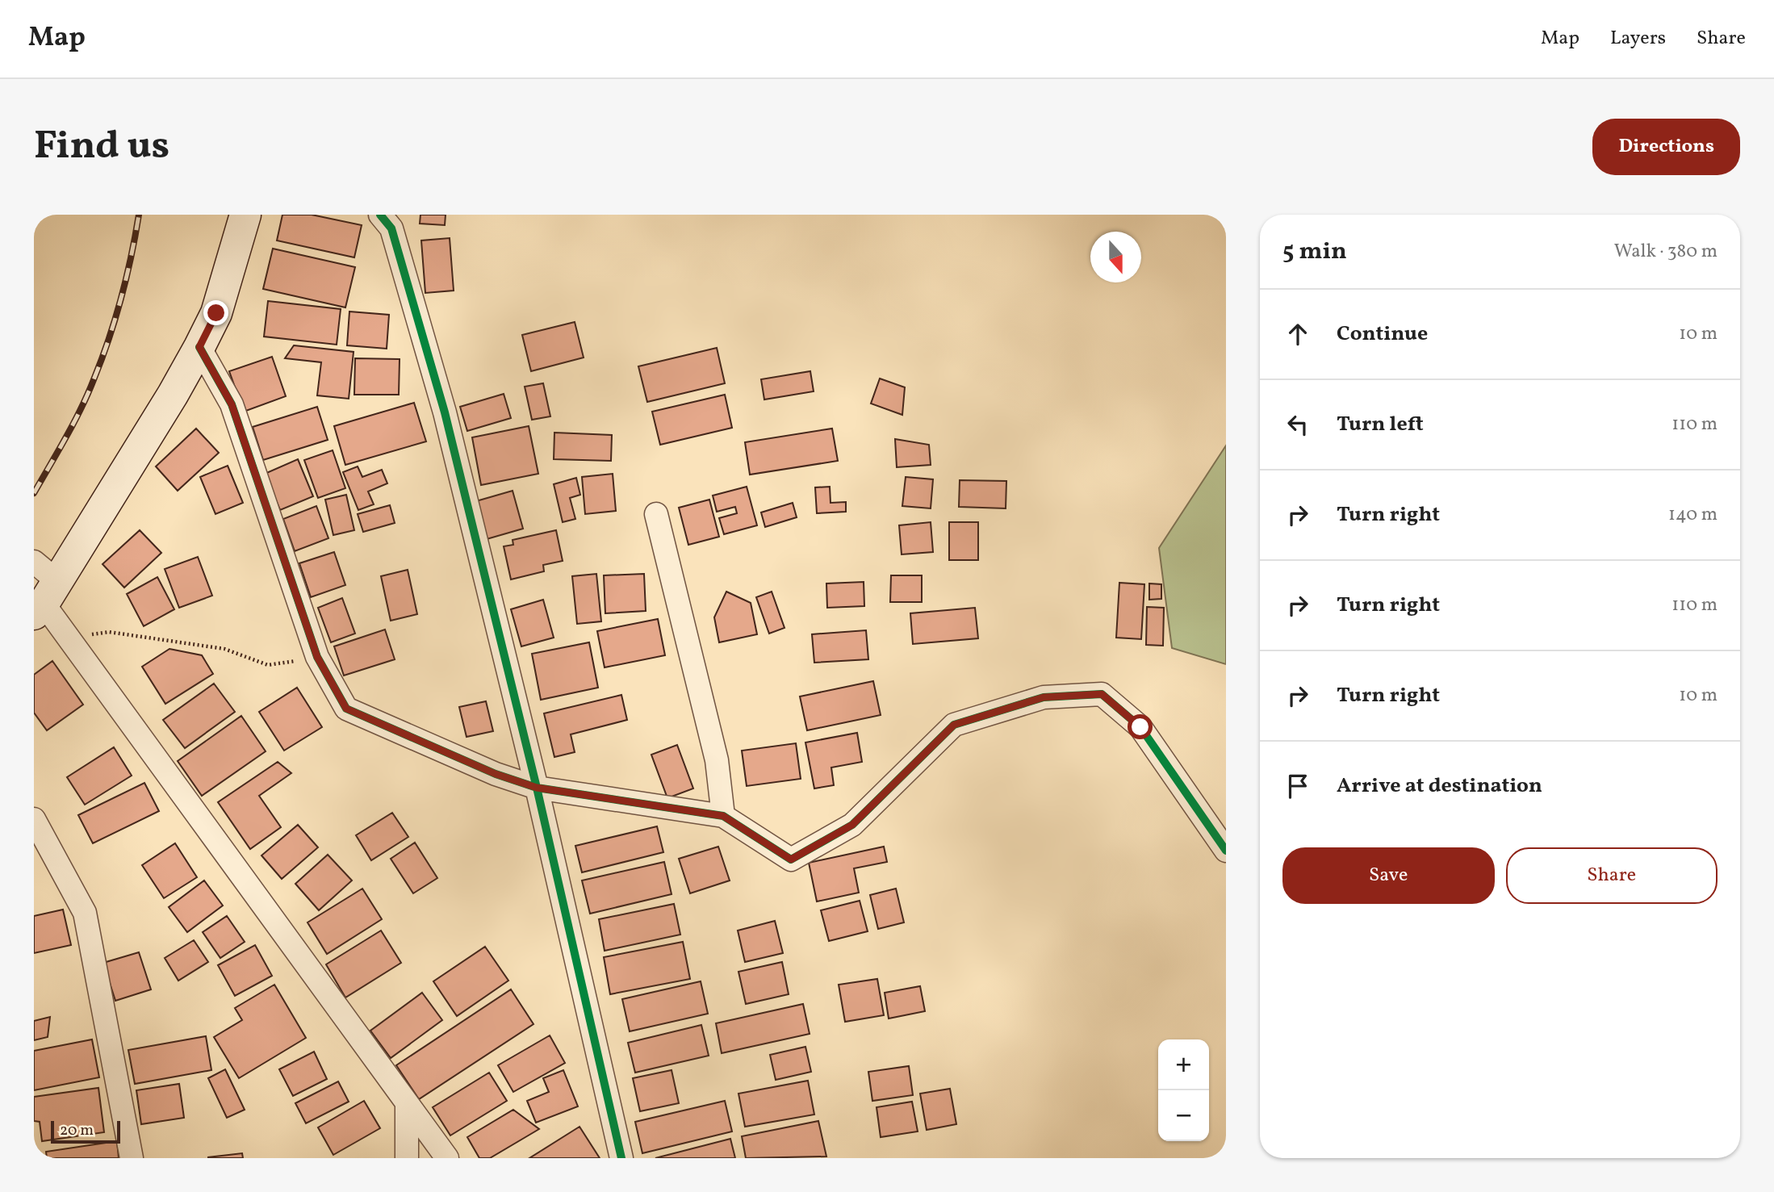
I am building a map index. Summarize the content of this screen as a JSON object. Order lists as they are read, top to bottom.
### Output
{
  "scale_bar": "20 m",
  "north": "bottom",
  "page": {
    "header": "Map",
    "nav": ["Map", "Layers", "Share"],
    "buttons": [
      "Directions",
      ["Save", "Share"]
    ],
    "title": "Find us",
    "heading": ["5 min", "Walk · 380 m"],
    "list": [
      ["Continue", "10 m"],
      ["Turn left", "110 m"],
      ["Turn right", "140 m"],
      ["Turn right", "110 m"],
      ["Turn right", "10 m"],
      "Arrive at destination"
    ],
    "map_buttons": ["+", "−"],
    "scale": "20 m"
  }
}
